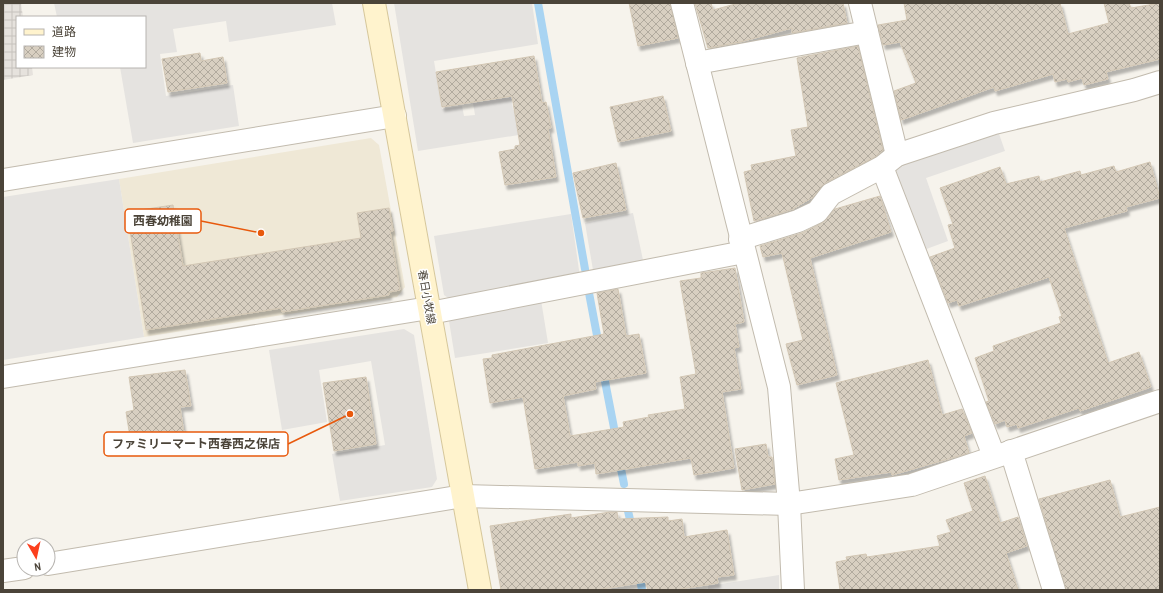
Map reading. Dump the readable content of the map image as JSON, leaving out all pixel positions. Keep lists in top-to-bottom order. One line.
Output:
{"streets":{"main road":["春日小牧線"]},"places":["西春幼稚園","ファミリーマート西春西之保店"],"legend":["道路","建物"],"north":"bottom"}
